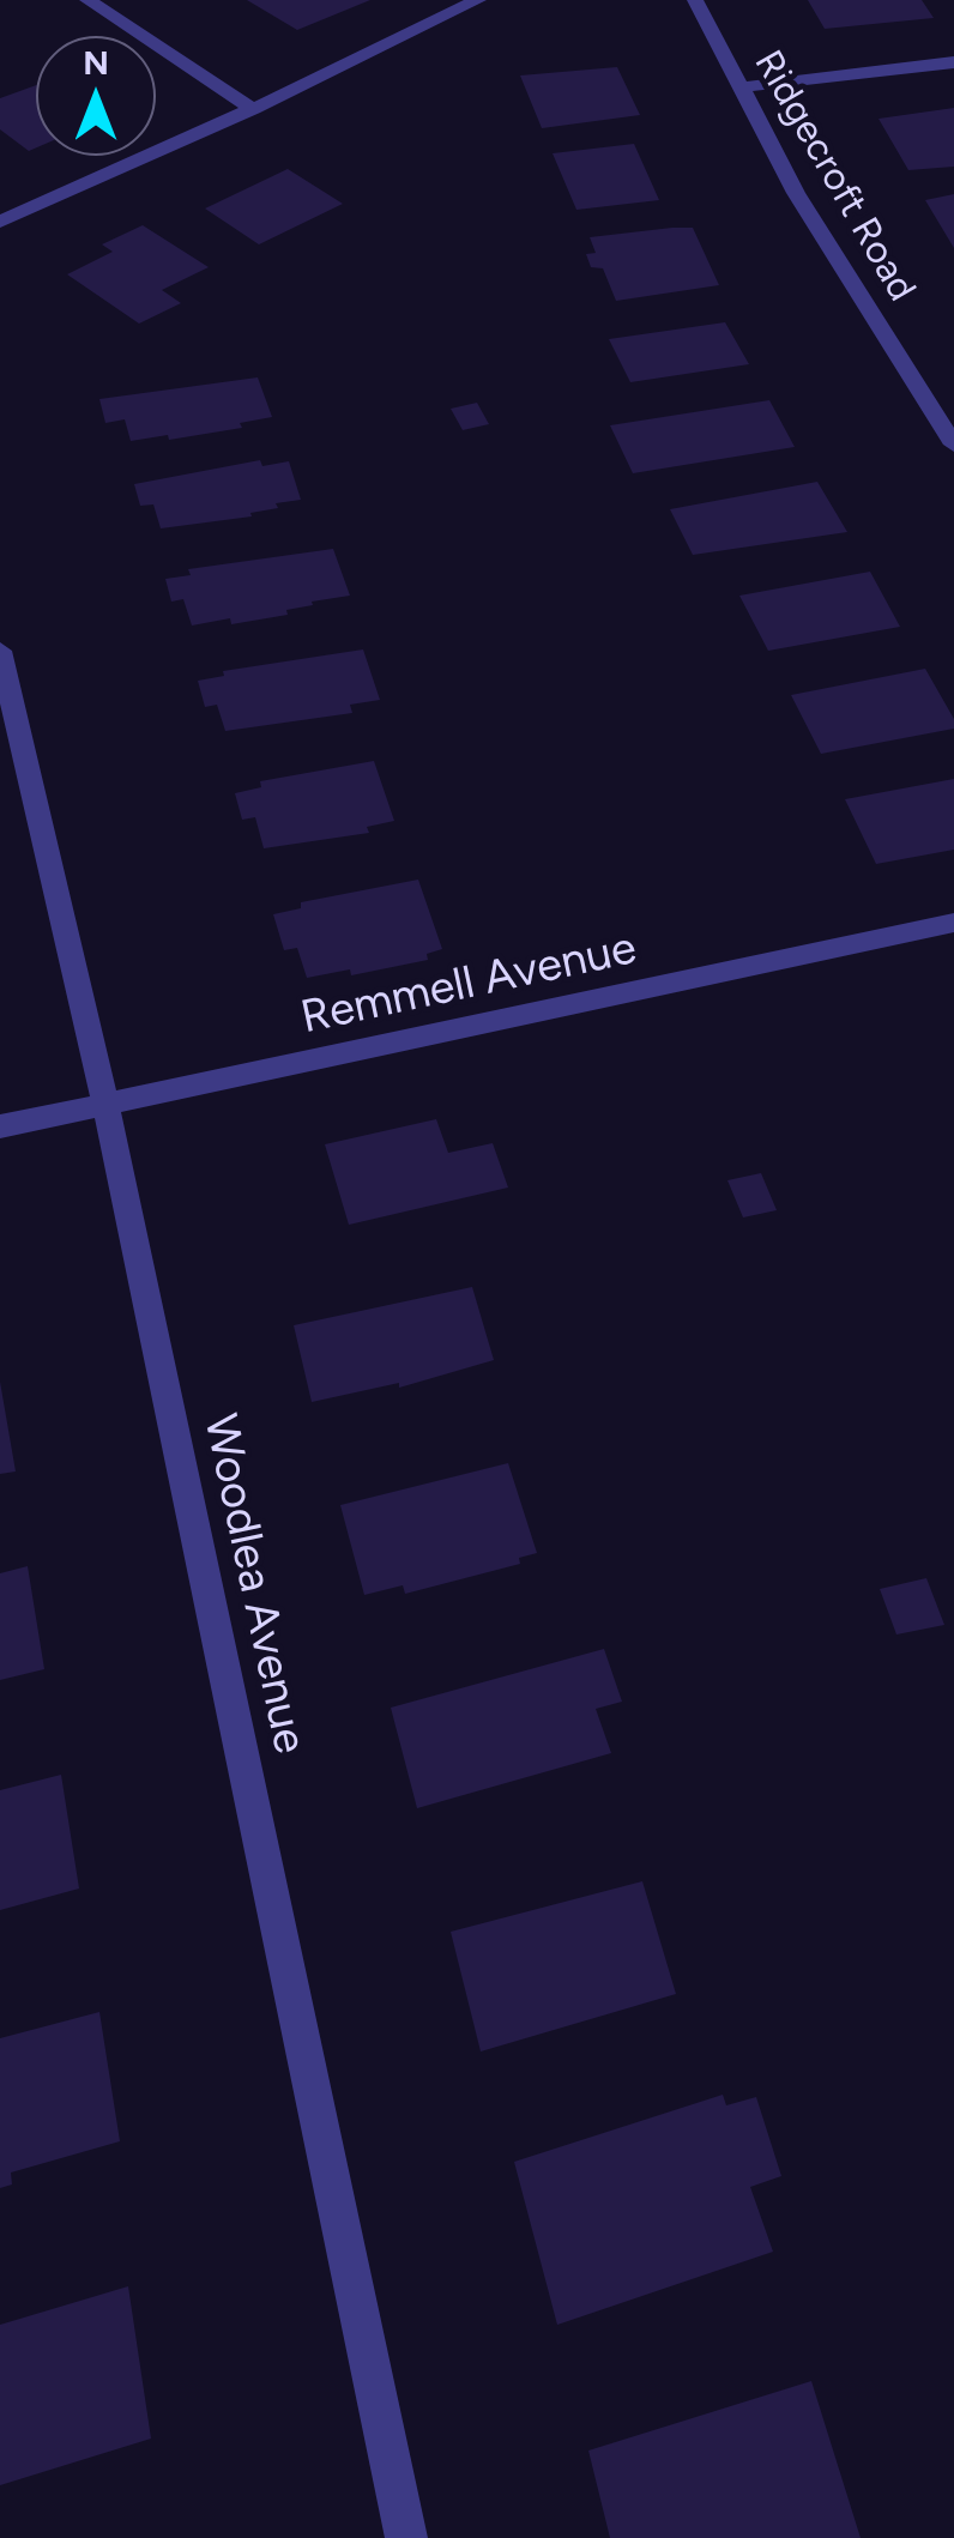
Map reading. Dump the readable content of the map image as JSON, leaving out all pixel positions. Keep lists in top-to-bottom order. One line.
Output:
{"streets":{"street":["Ridgecroft Road","Remmell Avenue","Woodlea Avenue"]},"crossings":[["Remmell Avenue","Woodlea Avenue"]],"north":"top"}
